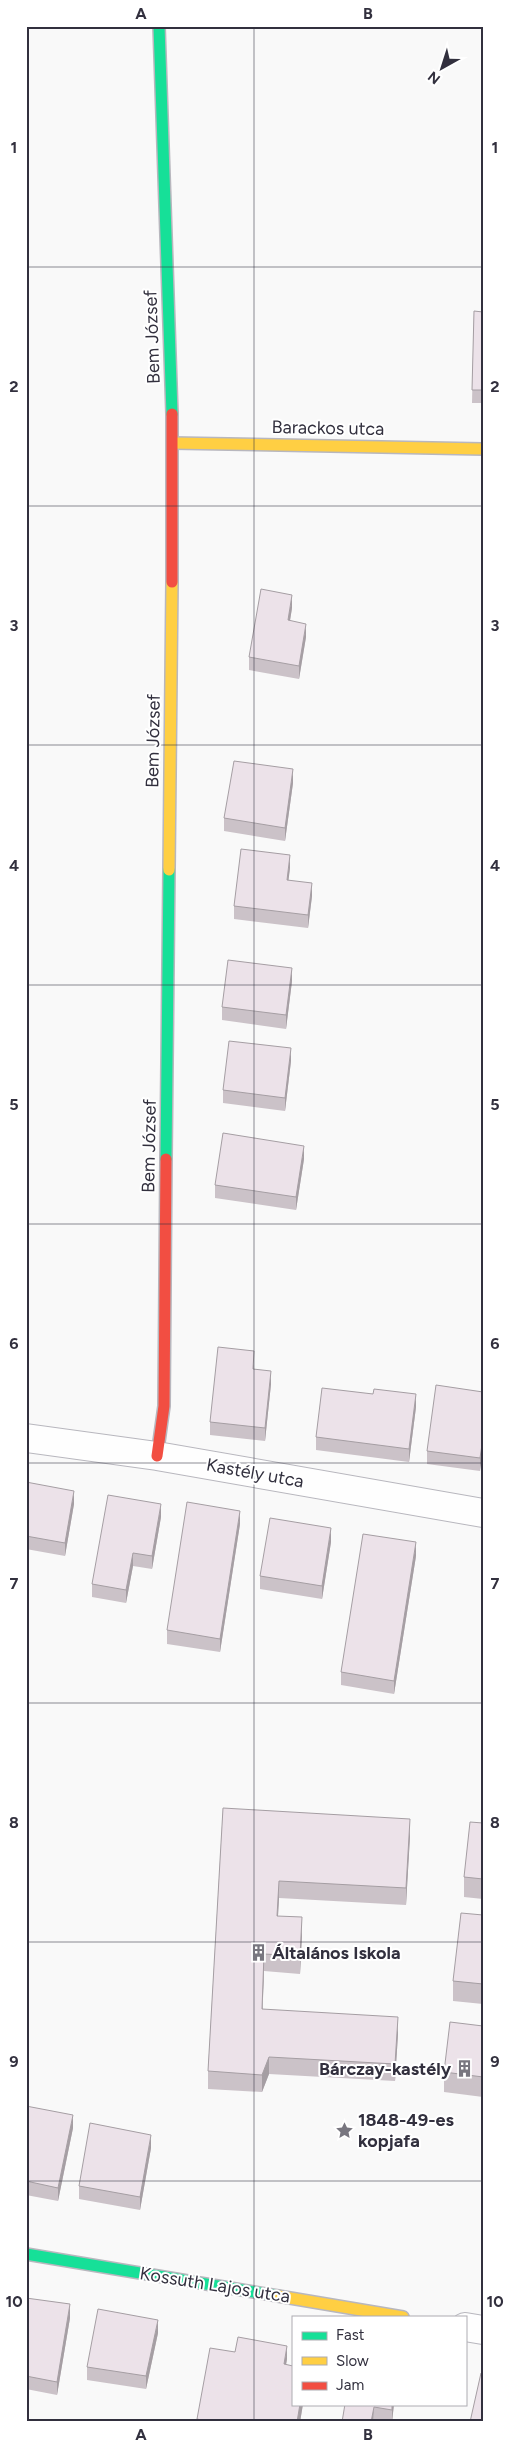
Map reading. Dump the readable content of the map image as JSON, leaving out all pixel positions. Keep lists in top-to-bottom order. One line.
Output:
{"streets":{"street":["Bem József","Barackos utca","Kastély utca","Kossuth Lajos utca"]},"crossings":[["Bem József","Barackos utca"],["Bem József","Kastély utca"]],"places":{"building":["Általános Iskola","Bárczay-kastély"],"place":["1848-49-es kopjafa"]},"legend":["Fast","Slow","Jam"],"north":"bottom left","grid":{"columns":["A","B"],"rows":["1","2","3","4","5","6","7","8","9","10"]}}
